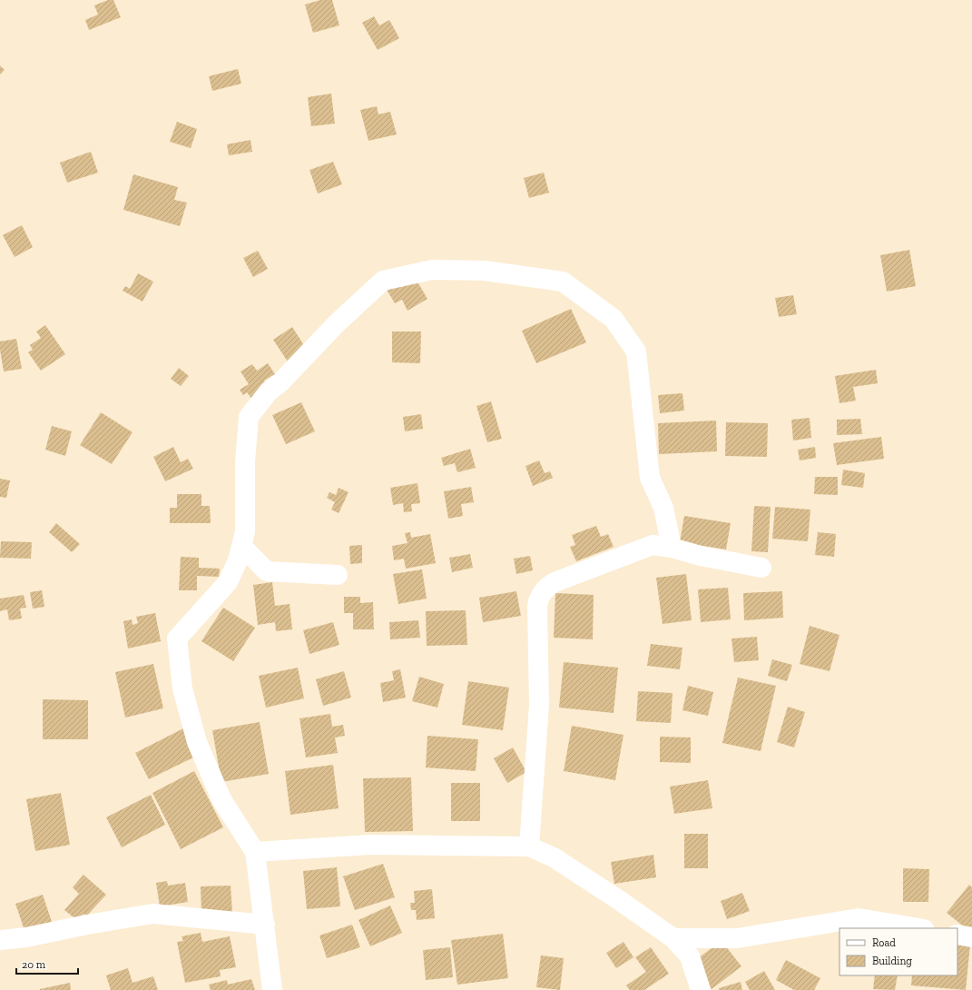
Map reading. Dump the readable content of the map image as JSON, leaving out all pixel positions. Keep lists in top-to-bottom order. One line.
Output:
{"legend":["Road","Building"],"scale_bar":"20 m"}
